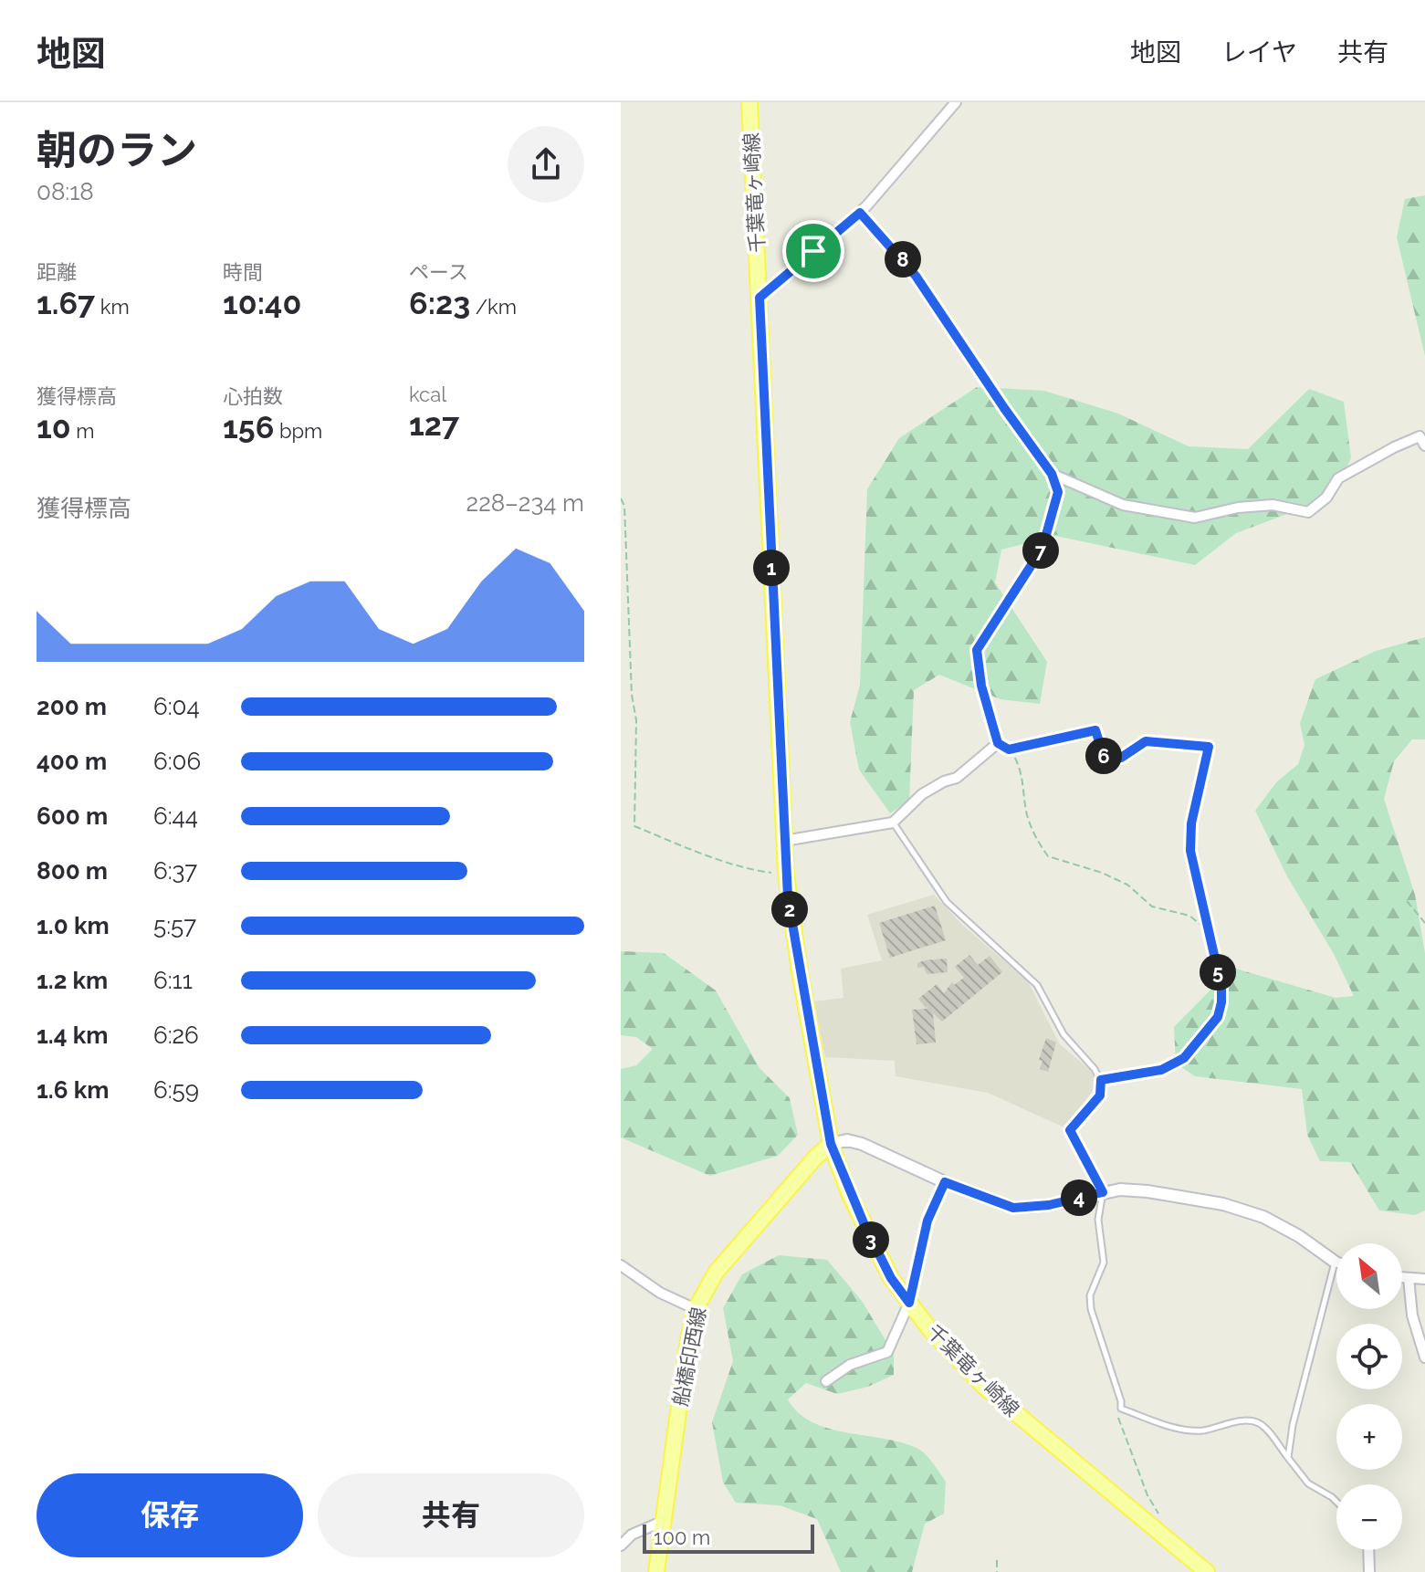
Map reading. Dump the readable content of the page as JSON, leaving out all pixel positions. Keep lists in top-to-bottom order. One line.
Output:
{"streets":{"main road":["千葉竜ヶ崎線","船橋印西線"]},"crossings":[["千葉竜ヶ崎線","船橋印西線"]],"scale_bar":"100 m","north":"top left","page":{"header":"地図","nav":["地図","レイヤ","共有"],"heading":["朝のラン","08:18"],"stats":[["距離","1.67 km"],["時間","10:40"],["ペース","6:23 /km"],["獲得標高","10 m"],["心拍数","156 bpm"],["kcal","127"]],"pins":["8","7","1","6","2","5","4","3"],"chart":["獲得標高","228–234 m"],"list":[{"name":"200 m","note":"6:04"},{"name":"400 m","note":"6:06"},{"name":"600 m","note":"6:44"},{"name":"800 m","note":"6:37"},{"name":"1.0 km","note":"5:57"},{"name":"1.2 km","note":"6:11"},{"name":"1.4 km","note":"6:26"},{"name":"1.6 km","note":"6:59"}],"map_buttons":["+","−"],"buttons":["保存","共有"],"scale":"100 m"}}
